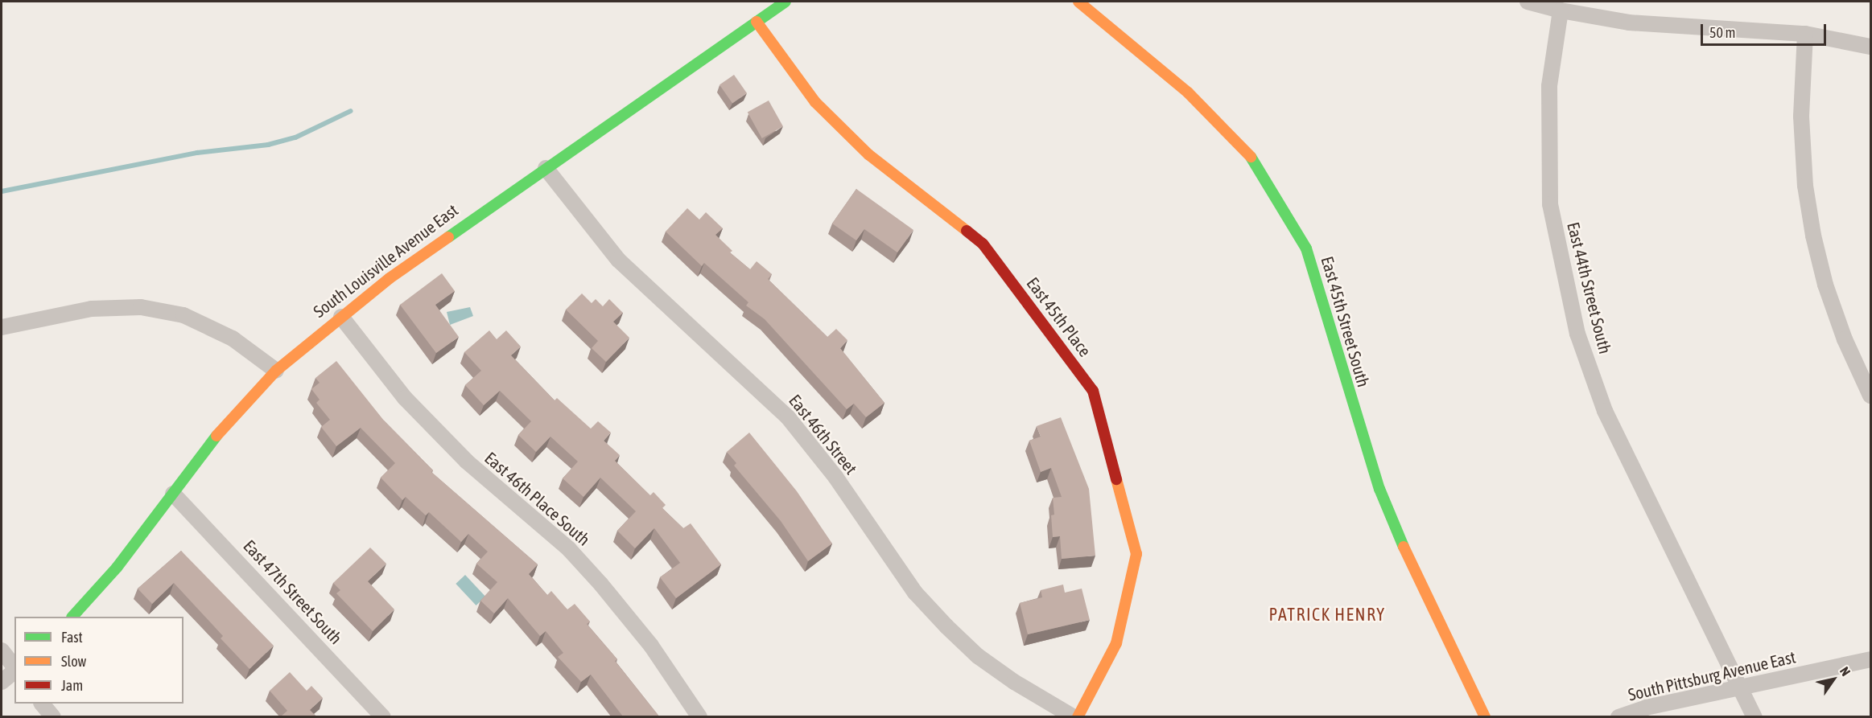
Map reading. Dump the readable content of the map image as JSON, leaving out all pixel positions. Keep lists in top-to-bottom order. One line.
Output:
{"streets":{"street":["South Louisville Avenue East","East 44th Street South","East 45th Place","East 45th Street South","East 46th Street","East 46th Place South","East 47th Street South","South Pittsburg Avenue East"]},"crossings":[["South Louisville Avenue East","East 45th Place"],["South Louisville Avenue East","East 46th Street"],["South Louisville Avenue East","East 46th Place South"],["South Louisville Avenue East","East 47th Street South"],["East 44th Street South","South Pittsburg Avenue East"]],"districts":["PATRICK HENRY"],"legend":["Fast","Slow","Jam"],"scale_bar":"50 m","north":"top right"}
